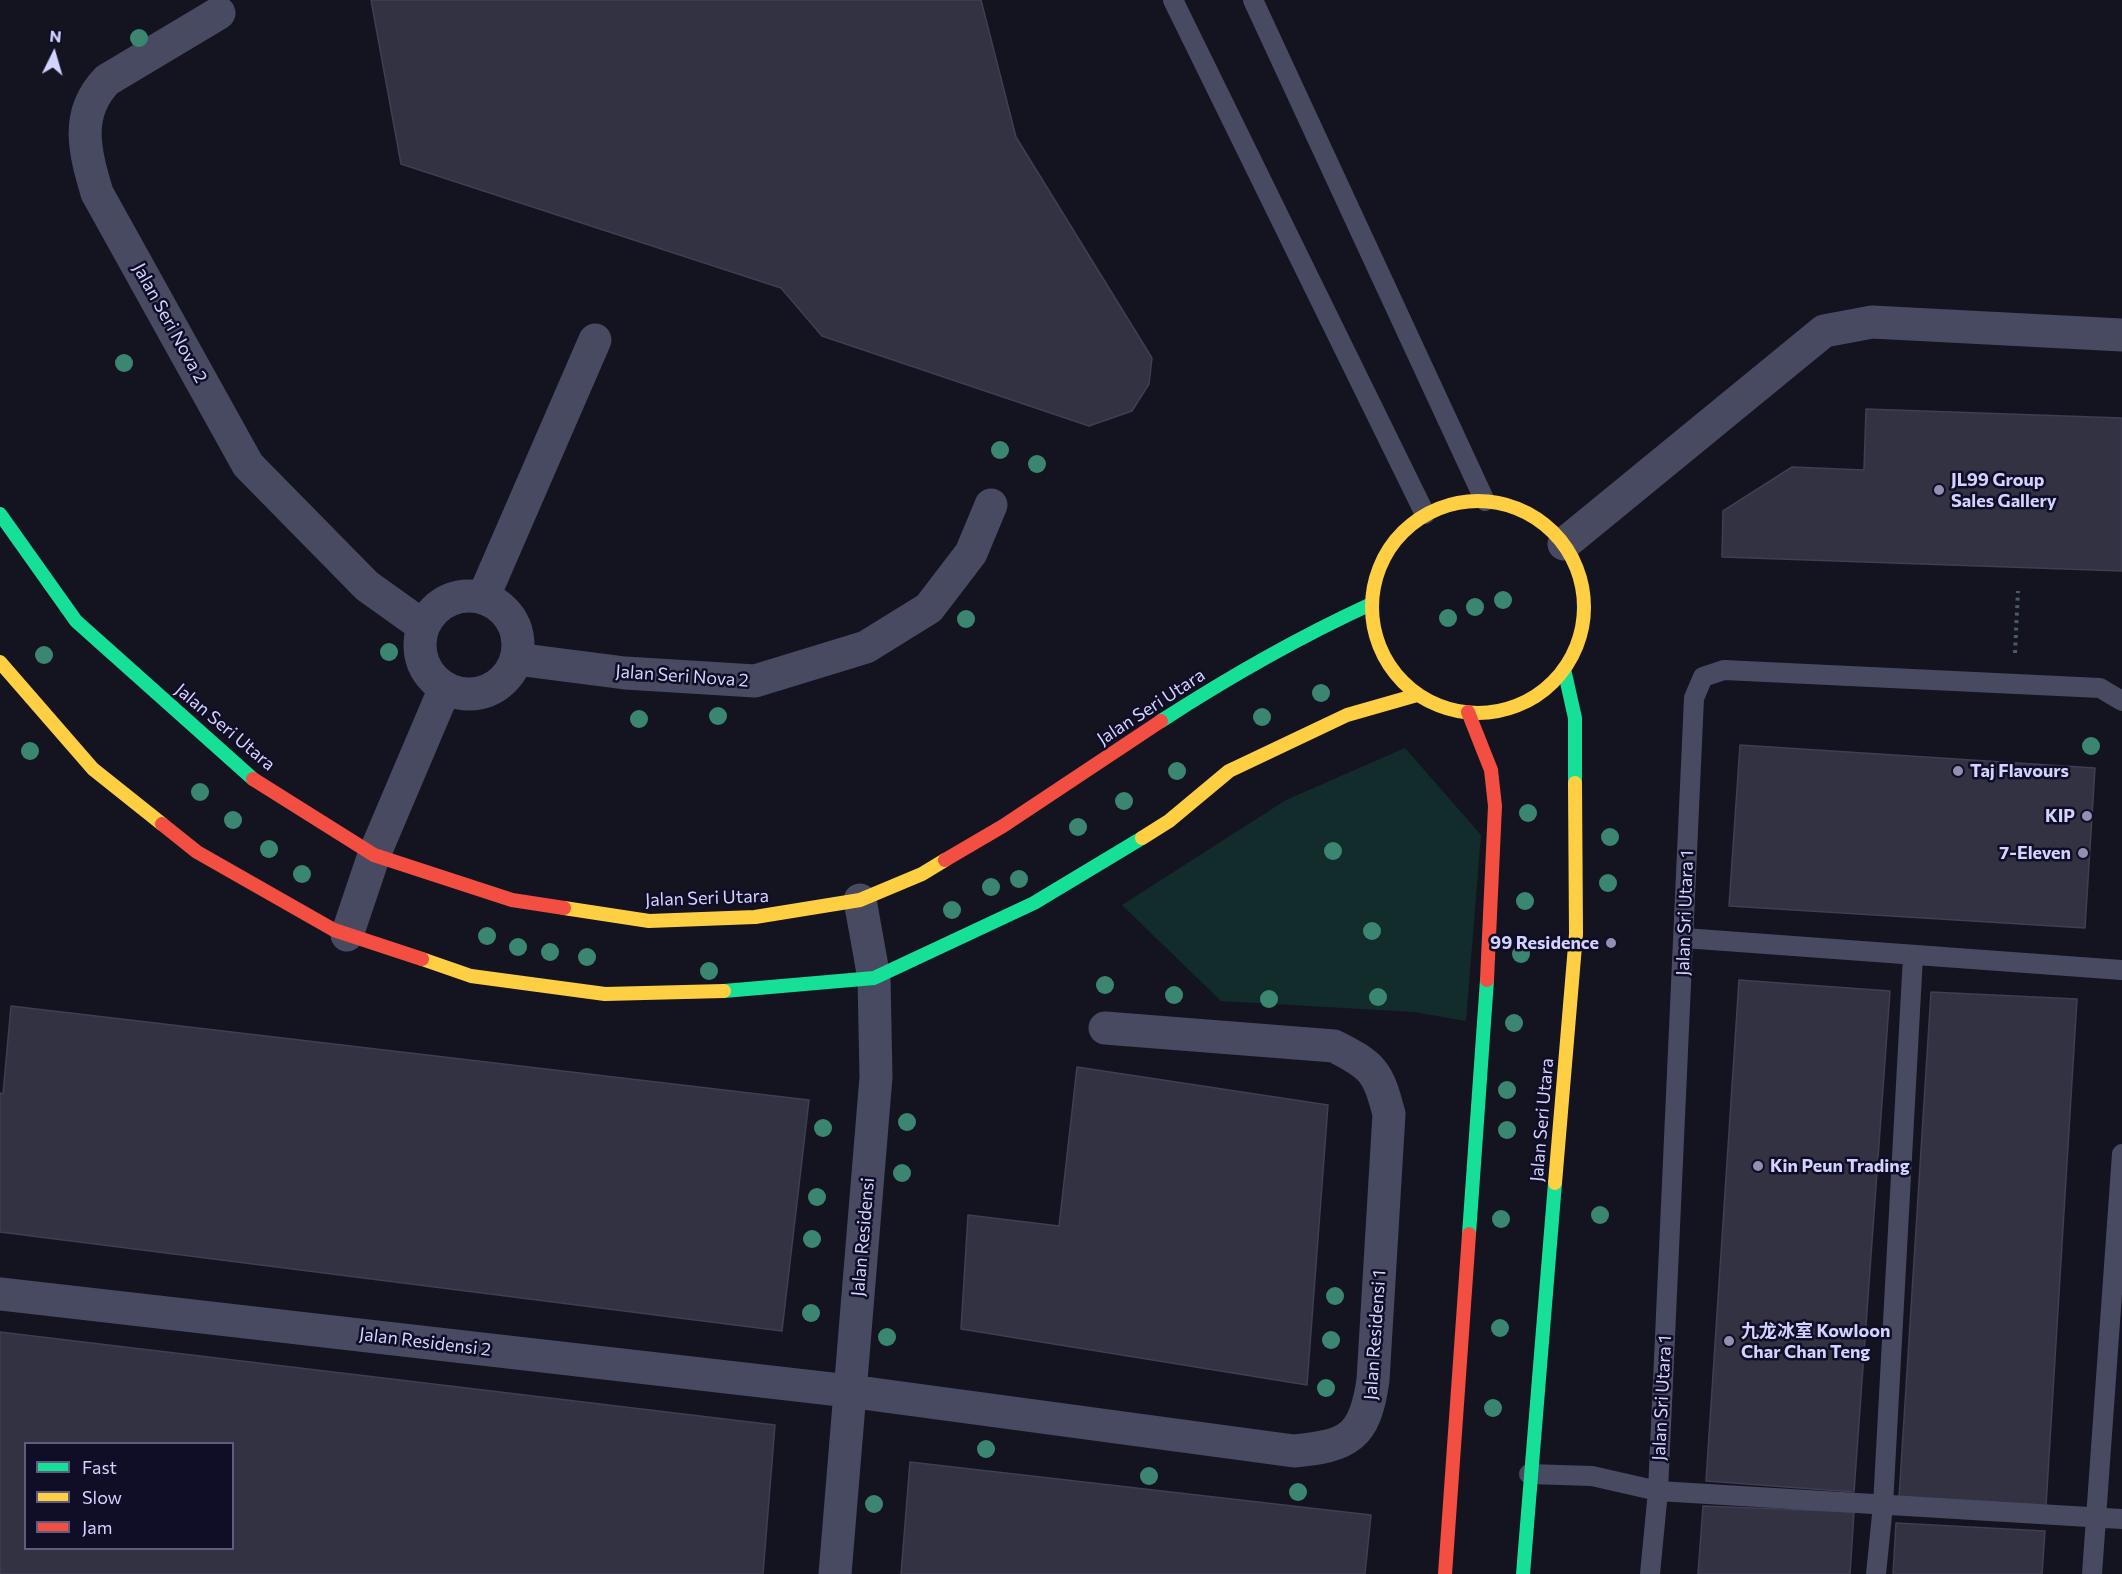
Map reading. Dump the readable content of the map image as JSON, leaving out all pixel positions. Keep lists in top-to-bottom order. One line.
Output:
{"streets":{"street":["Jalan Seri Nova 2","Jalan Seri Utara","Jalan Residensi","Jalan Residensi 1","Jalan Residensi 2"],"lane":["Jalan Sri Utara 1"]},"crossings":[["Jalan Seri Utara","Jalan Residensi"],["Jalan Residensi","Jalan Residensi 1"],["Jalan Residensi","Jalan Residensi 2"],["Jalan Residensi 1","Jalan Residensi 2"]],"places":["JL99 Group Sales Gallery","Taj Flavours","KIP","7-Eleven","99 Residence","Kin Peun Trading","九龙冰室 Kowloon Char Chan Teng"],"legend":["Fast","Slow","Jam"],"north":"top"}
